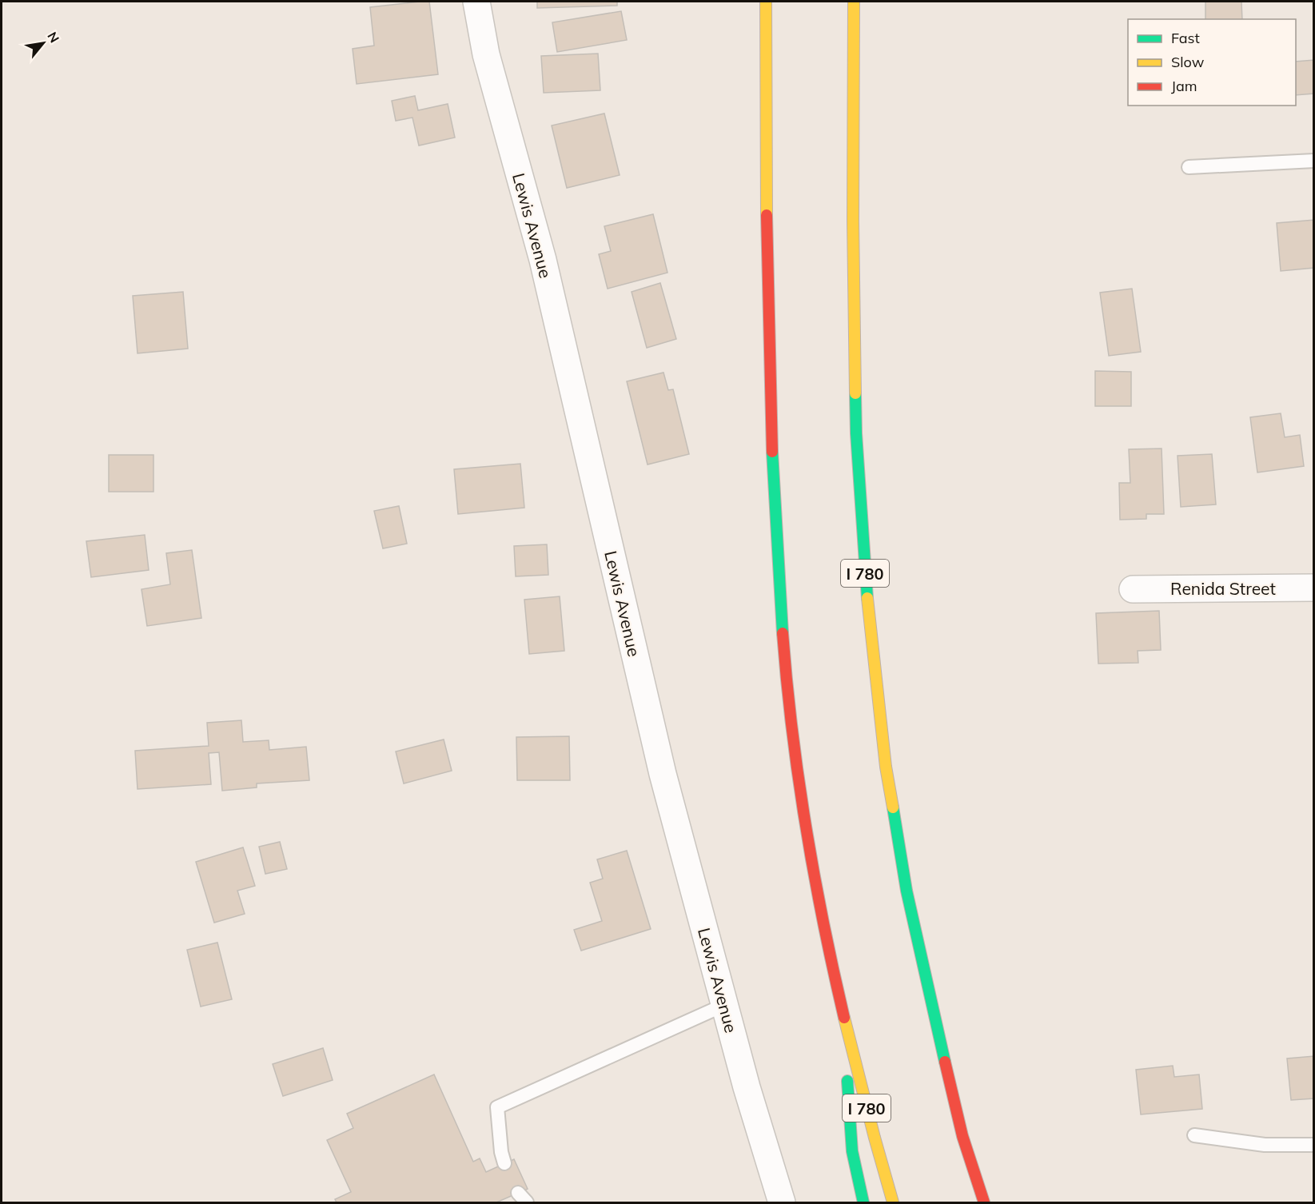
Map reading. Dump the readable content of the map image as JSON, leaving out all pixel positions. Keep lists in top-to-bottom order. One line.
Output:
{"streets":{"highway":["I 780"],"street":["Lewis Avenue","Renida Street"]},"legend":["Fast","Slow","Jam"],"north":"top right"}
